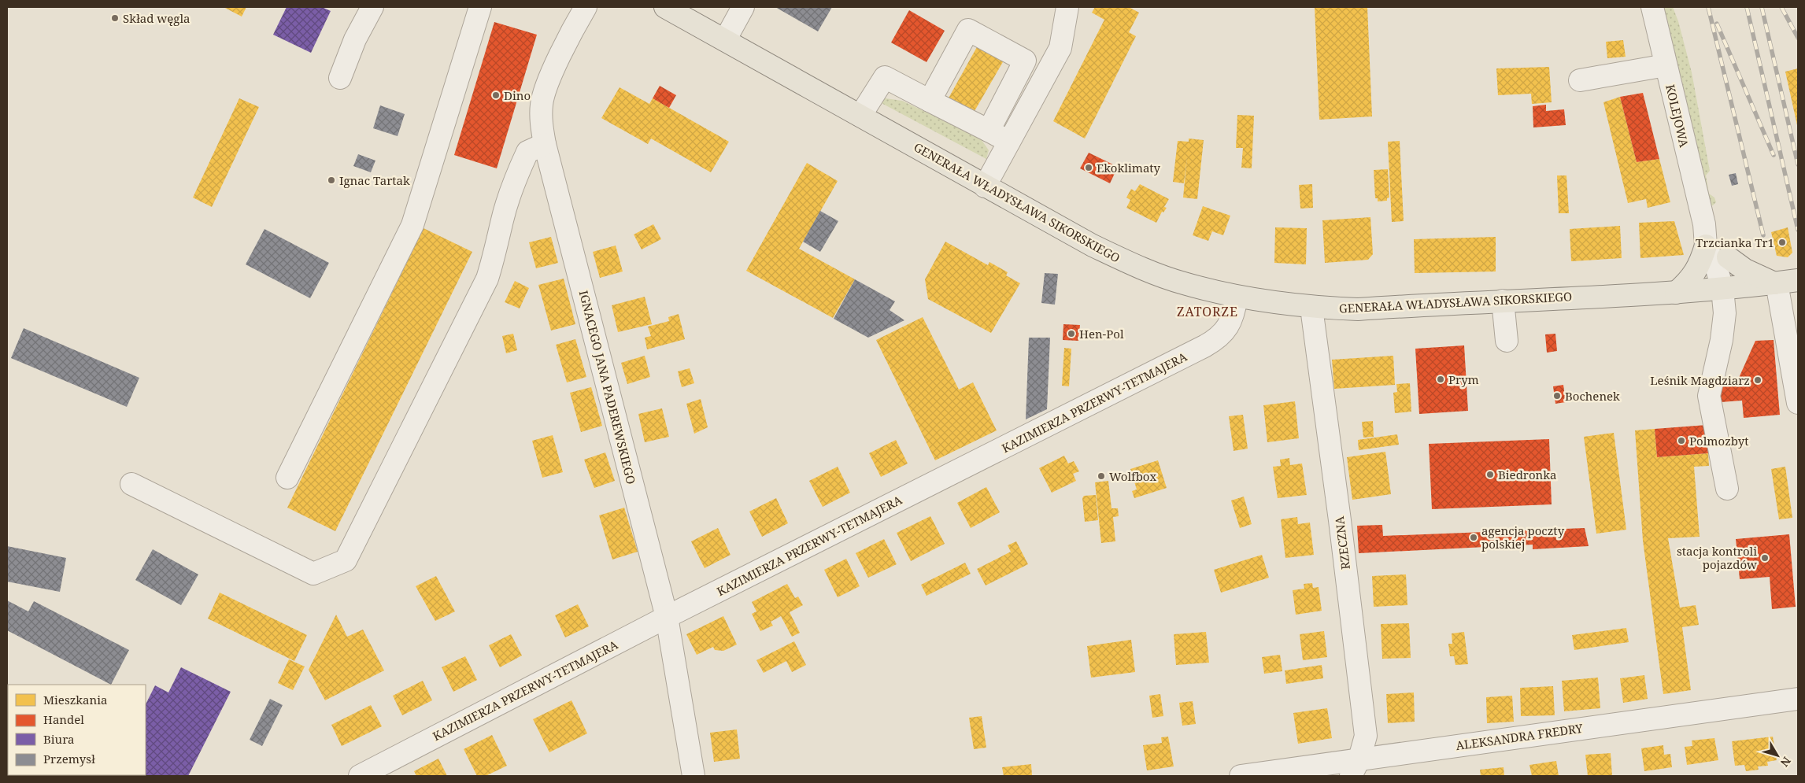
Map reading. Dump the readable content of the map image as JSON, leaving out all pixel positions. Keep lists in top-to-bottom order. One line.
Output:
{"streets":{"main road":["GENERAŁA WŁADYSŁAWA SIKORSKIEGO"],"street":["KOLEJOWA","IGNACEGO JANA PADEREWSKIEGO","KAZIMIERZA PRZERWY-TETMAJERA","RZECZNA","ALEKSANDRA FREDRY"]},"crossings":[["KOLEJOWA","GENERAŁA WŁADYSŁAWA SIKORSKIEGO"],["GENERAŁA WŁADYSŁAWA SIKORSKIEGO","KAZIMIERZA PRZERWY-TETMAJERA"],["GENERAŁA WŁADYSŁAWA SIKORSKIEGO","RZECZNA"],["IGNACEGO JANA PADEREWSKIEGO","KAZIMIERZA PRZERWY-TETMAJERA"],["RZECZNA","ALEKSANDRA FREDRY"]],"districts":["ZATORZE"],"places":["Skład węgla","Dino","Ekoklimaty","Ignac Tartak","Trzcianka Tr1","Hen-Pol","Prym","Leśnik Magdziarz","Bochenek","Polmozbyt","Biedronka","Wolfbox","agencja poczty polskiej","stacja kontroli pojazdów"],"legend":["Mieszkania","Handel","Biura","Przemysł"],"north":"bottom right"}
